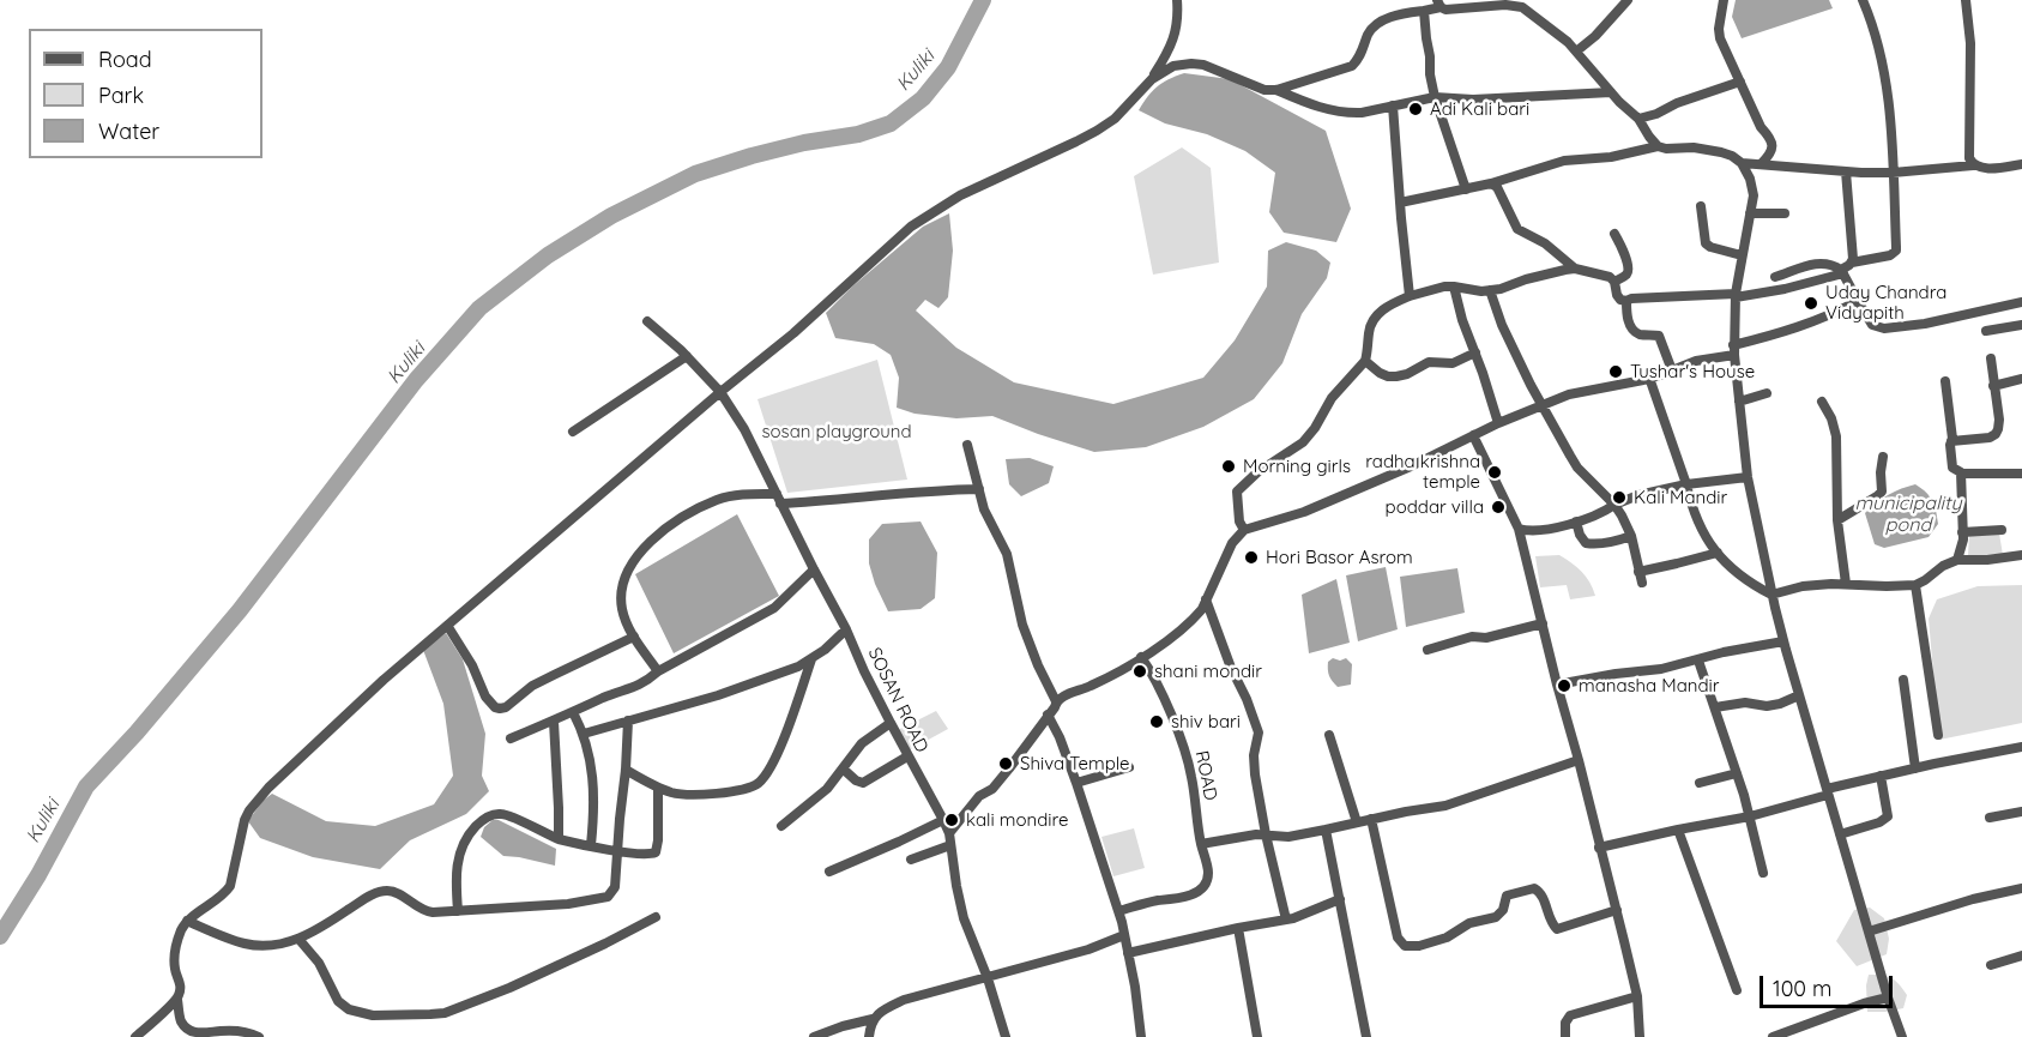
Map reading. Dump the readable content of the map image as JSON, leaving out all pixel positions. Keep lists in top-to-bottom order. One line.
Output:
{"streets":{"street":["SOSAN ROAD","ROAD"]},"water":["Kuliki","municipality pond"],"parks":["sosan playground"],"places":["Adi Kali bari","Uday Chandra Vidyapith","Tushar's House","Morning girls","radha krishna temple","Kali Mandir","poddar villa","Hori Basor Asrom","shani mondir","manasha Mandir","shiv bari","Shiva Temple","kali mondire"],"legend":["Road","Park","Water"],"scale_bar":"100 m"}
